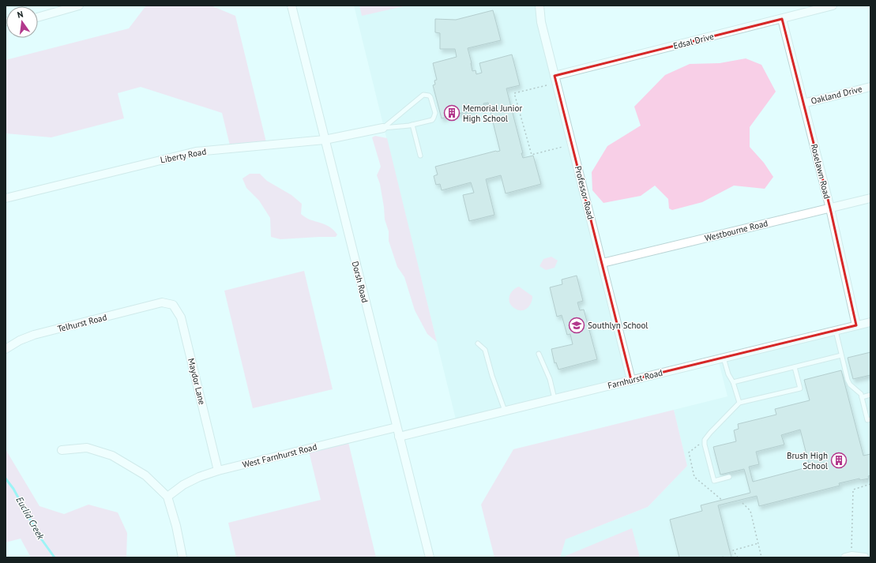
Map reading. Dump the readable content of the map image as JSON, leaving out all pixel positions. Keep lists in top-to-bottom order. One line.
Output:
{"streets":{"street":["Edsal Drive","Oakland Drive","Liberty Road","Roselawn Road","Professor Road","Westbourne Road","Dorsh Road","Telhurst Road","Farnhurst Road","Maydor Lane","West Farnhurst Road"]},"crossings":[["Edsal Drive","Roselawn Road"],["Edsal Drive","Professor Road"],["Oakland Drive","Roselawn Road"],["Liberty Road","Dorsh Road"],["Roselawn Road","Westbourne Road"],["Roselawn Road","Farnhurst Road"],["Professor Road","Westbourne Road"],["Professor Road","Farnhurst Road"],["Dorsh Road","Farnhurst Road"],["Dorsh Road","West Farnhurst Road"],["Telhurst Road","Maydor Lane"],["Maydor Lane","West Farnhurst Road"]],"water":["Euclid Creek"],"places":{"building":["Memorial Junior High School","Brush High School"],"school or university":["Southlyn School"]},"north":"top"}
